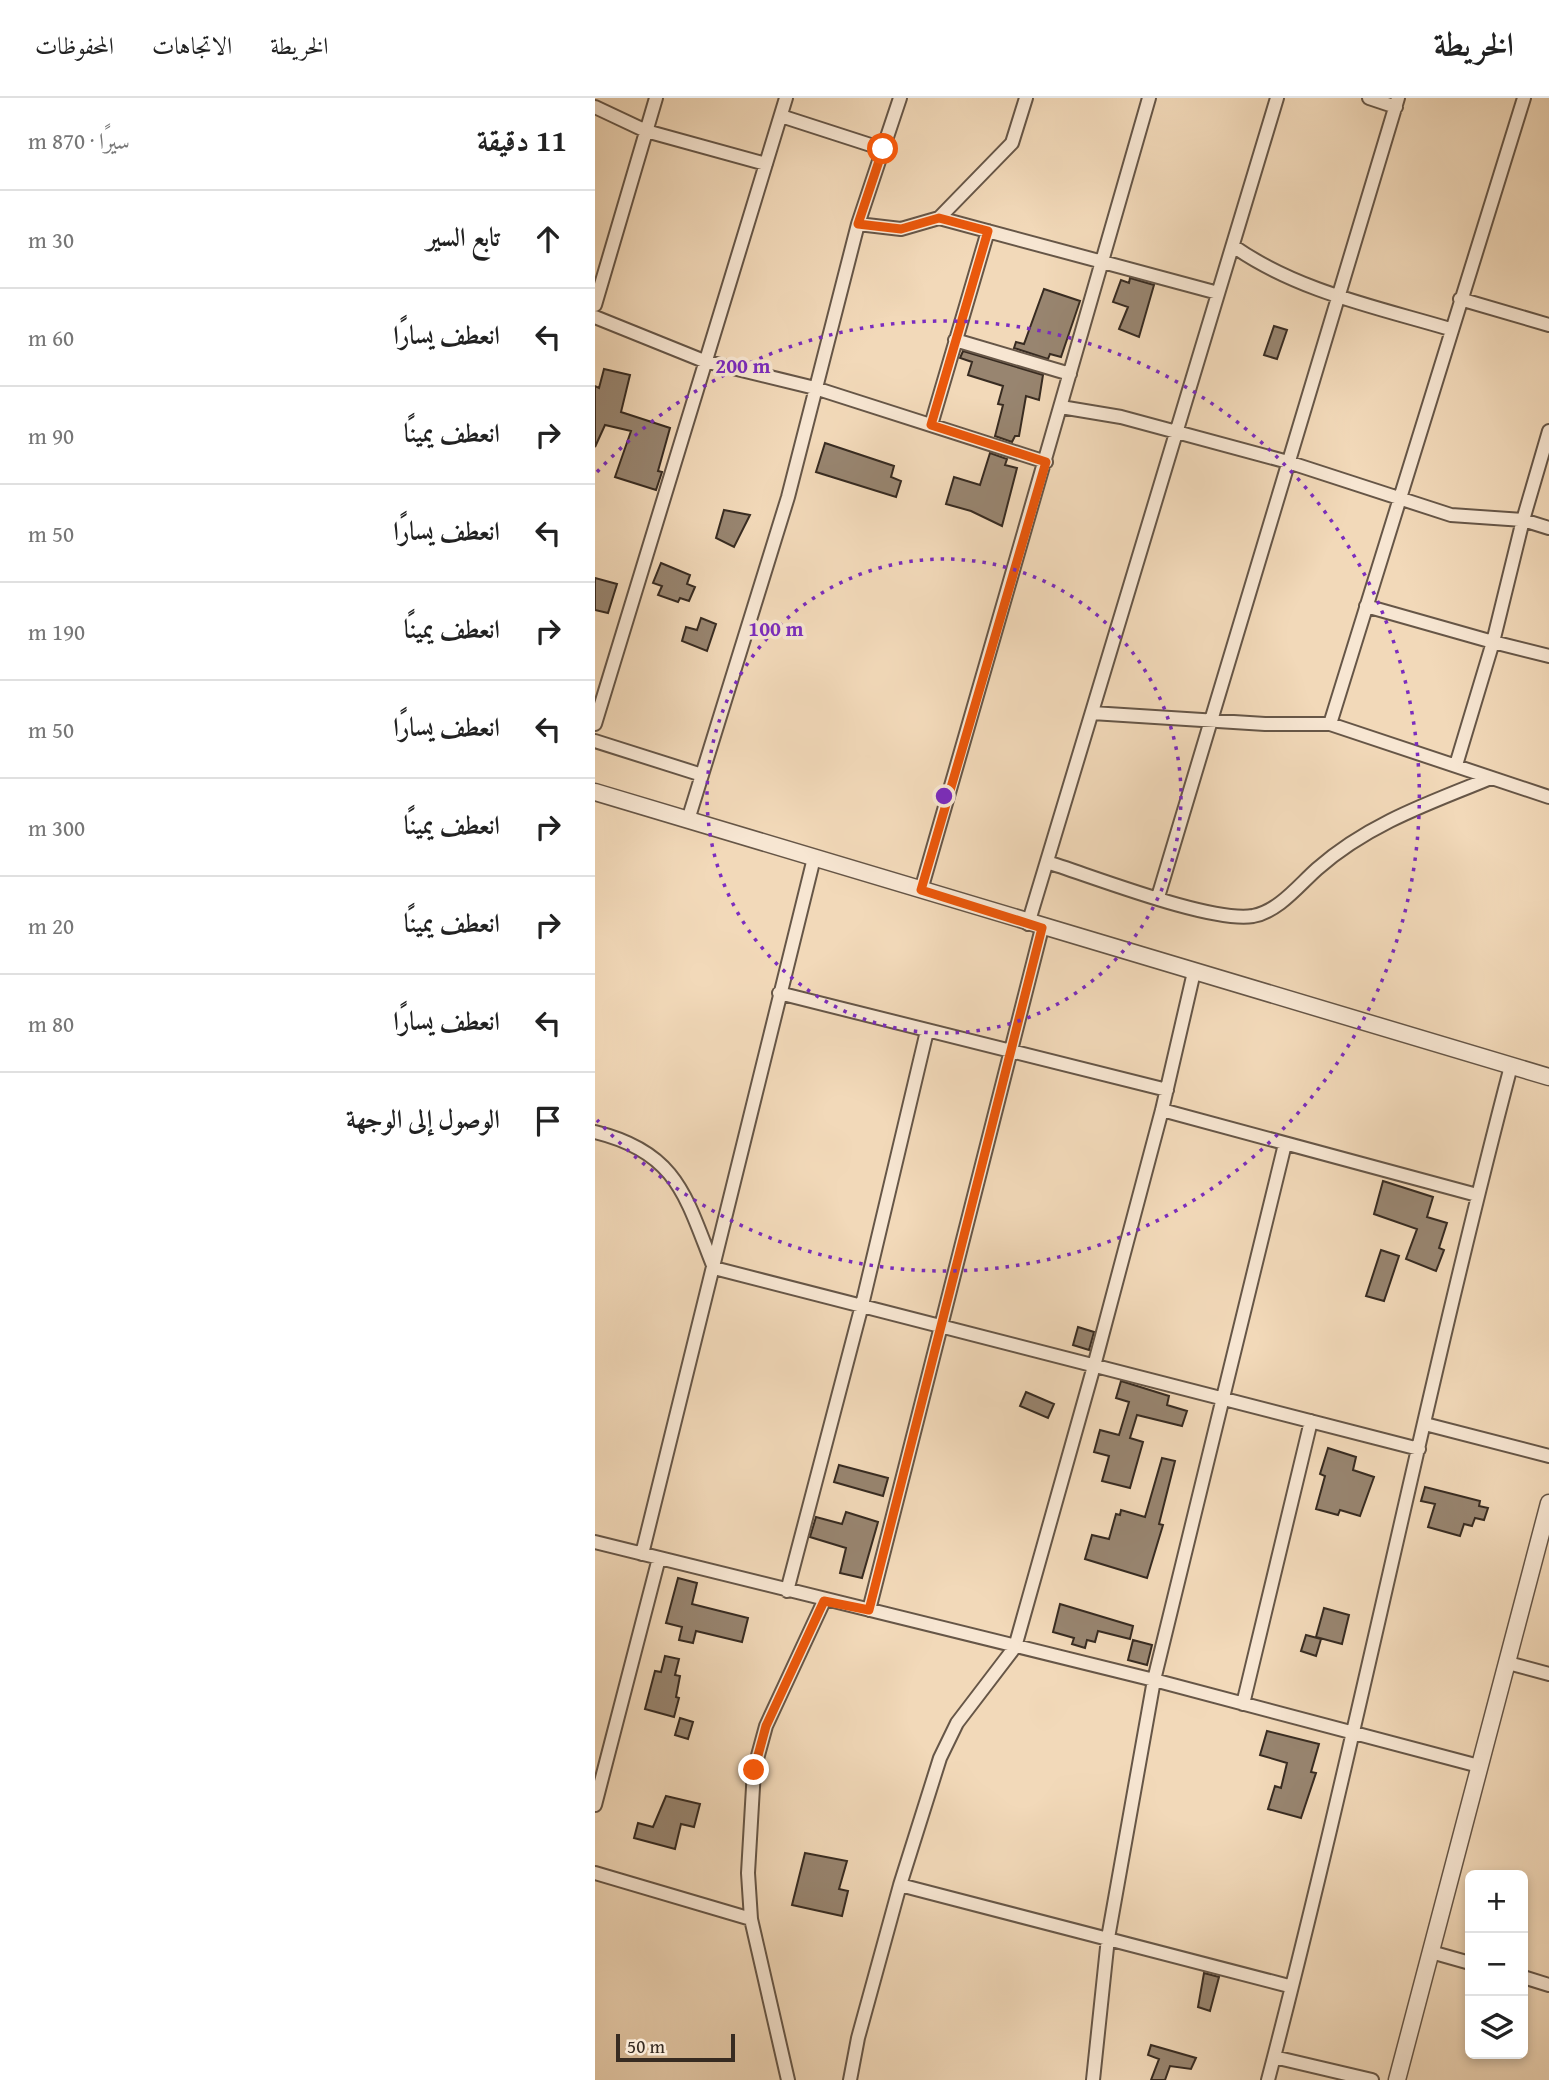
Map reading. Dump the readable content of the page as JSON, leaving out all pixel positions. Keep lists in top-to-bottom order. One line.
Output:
{"scale_bar":"50 m","page":{"header":"الخريطة","nav":["الخريطة","الاتجاهات","المحفوظات"],"heading":["11 دقيقة","سيرًا · 870 m"],"list":[["تابع السير","30 m"],["انعطف يسارًا","60 m"],["انعطف يمينًا","90 m"],["انعطف يسارًا","50 m"],["انعطف يمينًا","190 m"],["انعطف يسارًا","50 m"],["انعطف يمينًا","300 m"],["انعطف يمينًا","20 m"],["انعطف يسارًا","80 m"],"الوصول إلى الوجهة"],"map_buttons":["+","−"],"scale":"50 m"},"rings":["200 m","100 m"]}
